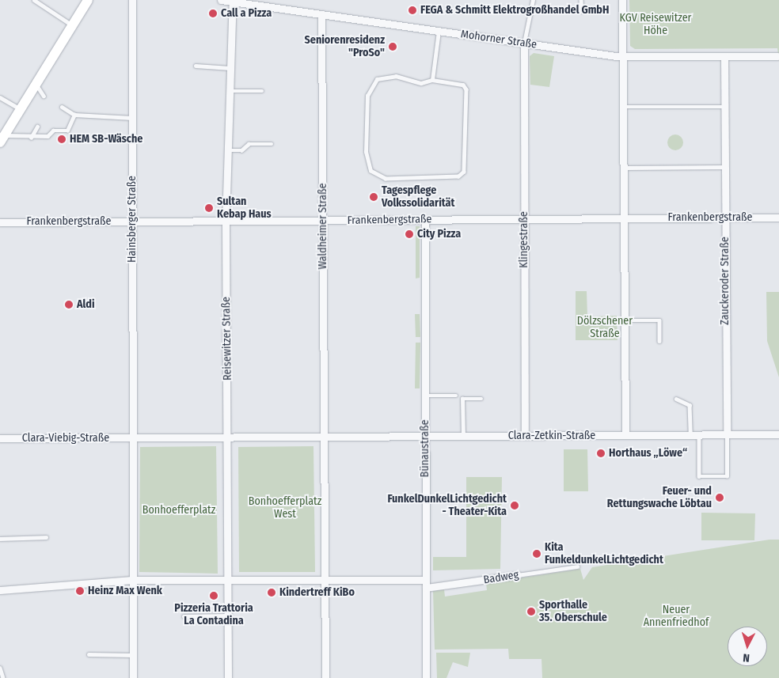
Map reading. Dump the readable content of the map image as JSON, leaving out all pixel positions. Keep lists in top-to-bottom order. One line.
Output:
{"streets":{"street":["Mohorner Straße","Frankenbergstraße","Hainsberger Straße","Waldheimer Straße","Klingestraße","Zauckeroder Straße","Reisewitzer Straße","Clara-Zetkin-Straße","Clara-Viebig-Straße","Bünaustraße","Badweg"]},"crossings":[["Mohorner Straße","Waldheimer Straße"],["Mohorner Straße","Klingestraße"],["Mohorner Straße","Zauckeroder Straße"],["Mohorner Straße","Reisewitzer Straße"],["Frankenbergstraße","Hainsberger Straße"],["Frankenbergstraße","Waldheimer Straße"],["Frankenbergstraße","Klingestraße"],["Frankenbergstraße","Zauckeroder Straße"],["Frankenbergstraße","Reisewitzer Straße"],["Frankenbergstraße","Bünaustraße"],["Hainsberger Straße","Clara-Viebig-Straße"],["Waldheimer Straße","Clara-Zetkin-Straße"],["Klingestraße","Clara-Zetkin-Straße"],["Zauckeroder Straße","Clara-Zetkin-Straße"],["Clara-Zetkin-Straße","Bünaustraße"],["Bünaustraße","Badweg"]],"parks":["KGV Reisewitzer Höhe","Dölzschener Straße","Bonhoefferplatz West","Bonhoefferplatz","Neuer Annenfriedhof"],"places":["FEGA & Schmitt Elektrogroßhandel GmbH","Call a Pizza","Seniorenresidenz \"ProSo\"","HEM SB-Wäsche","Tagespflege Volkssolidarität","Sultan Kebap Haus","City Pizza","Aldi","Horthaus „Löwe“","Feuer- und Rettungswache Löbtau","FunkelDunkelLichtgedicht - Theater-Kita","Kita FunkeldunkelLichtgedicht","Heinz Max Wenk","Kindertreff KiBo","Pizzeria Trattoria La Contadina","Sporthalle 35. Oberschule"],"north":"bottom"}
